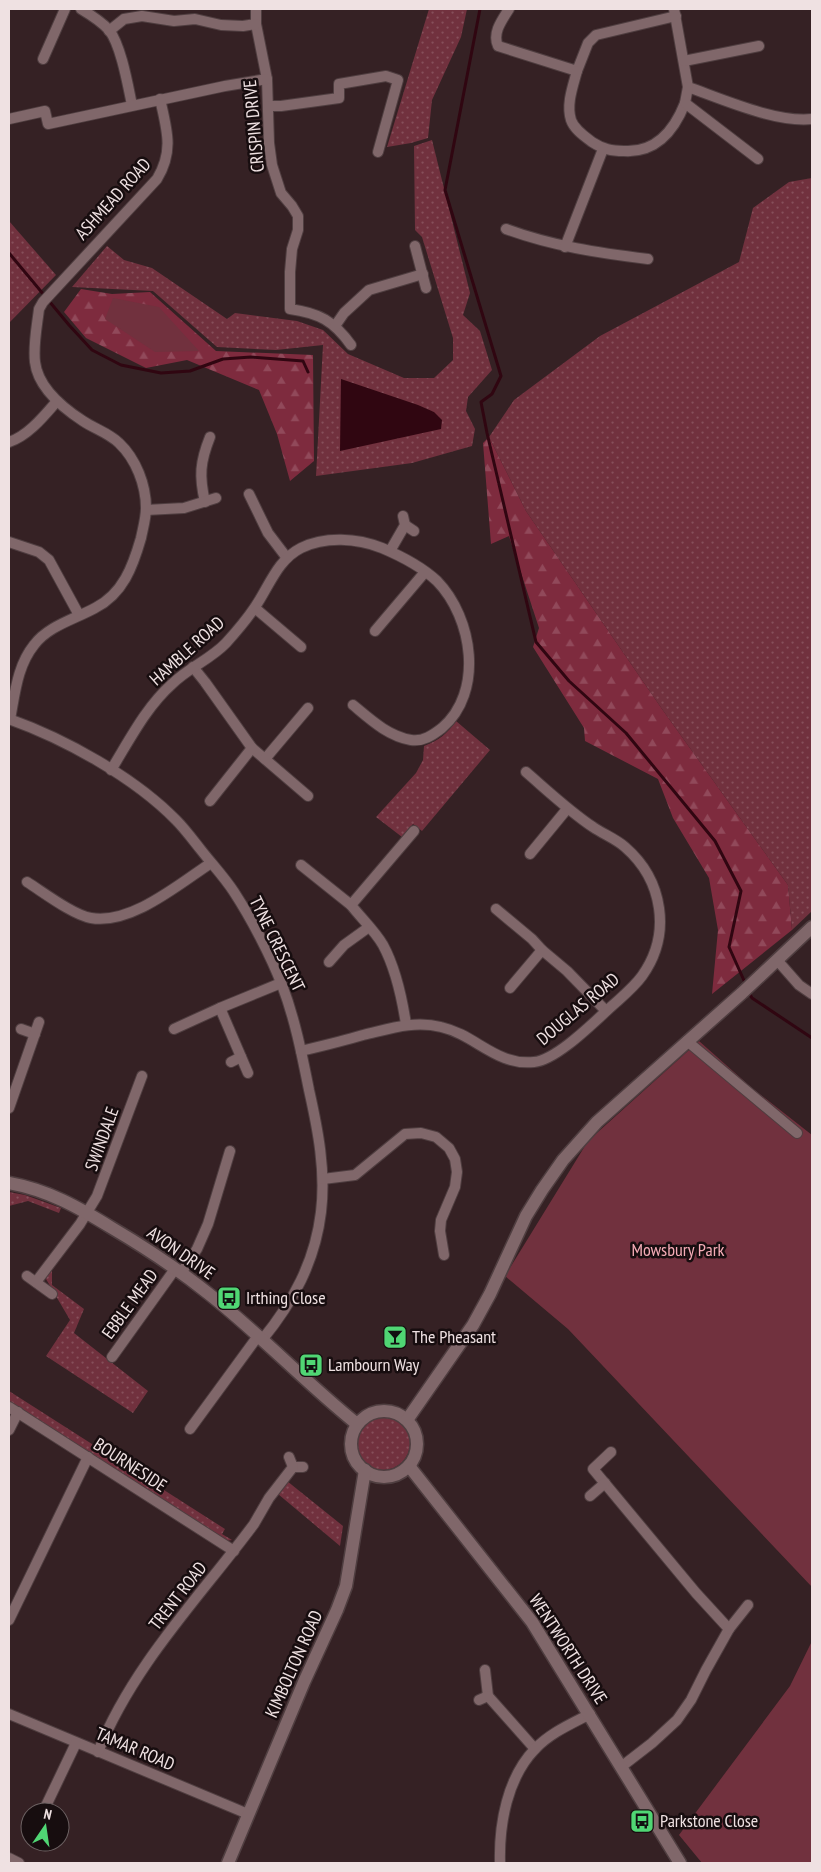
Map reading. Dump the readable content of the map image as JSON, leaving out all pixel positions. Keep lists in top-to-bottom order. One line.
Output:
{"streets":{"main road":["AVON DRIVE","WENTWORTH DRIVE","KIMBOLTON ROAD"],"street":["CRISPIN DRIVE","ASHMEAD ROAD","HAMBLE ROAD","TYNE CRESCENT","DOUGLAS ROAD","SWINDALE","EBBLE MEAD","BOURNESIDE","TRENT ROAD","TAMAR ROAD"]},"crossings":[["ASHMEAD ROAD","TYNE CRESCENT"],["HAMBLE ROAD","TYNE CRESCENT"],["TYNE CRESCENT","DOUGLAS ROAD"],["TYNE CRESCENT","AVON DRIVE"],["SWINDALE","AVON DRIVE"],["AVON DRIVE","EBBLE MEAD"],["AVON DRIVE","WENTWORTH DRIVE"],["AVON DRIVE","KIMBOLTON ROAD"],["BOURNESIDE","TRENT ROAD"],["TRENT ROAD","TAMAR ROAD"],["WENTWORTH DRIVE","KIMBOLTON ROAD"],["KIMBOLTON ROAD","TAMAR ROAD"]],"parks":["Mowsbury Park"],"places":{"bus stop":["Irthing Close","Lambourn Way","Parkstone Close"],"bar":["The Pheasant"]},"north":"top"}
